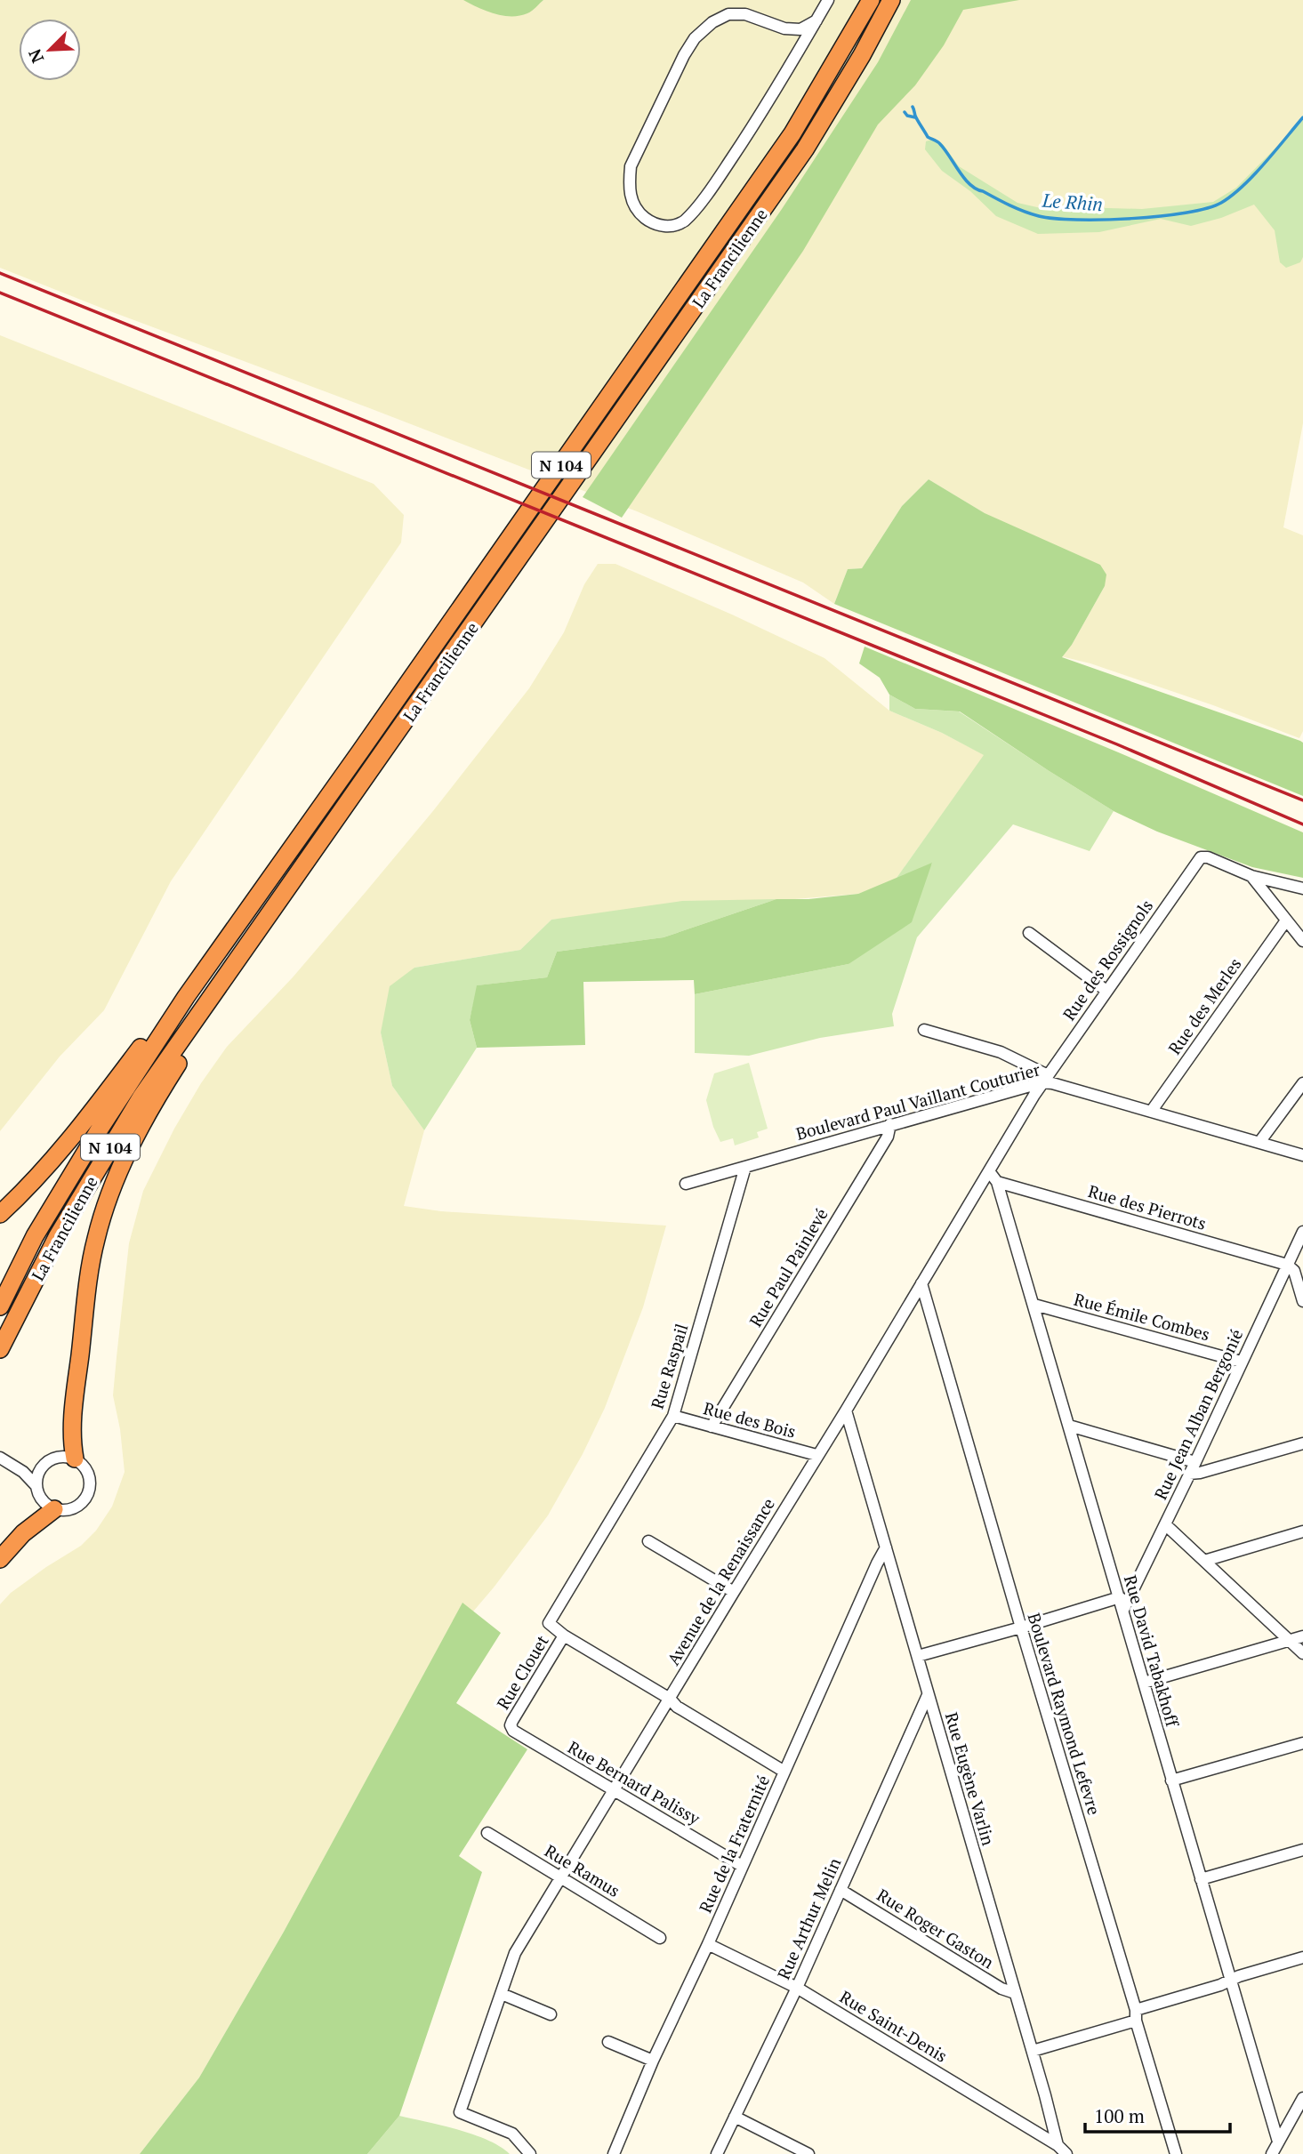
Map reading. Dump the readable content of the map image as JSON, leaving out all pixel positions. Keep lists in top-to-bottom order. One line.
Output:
{"streets":{"highway":["La Francilienne","N 104"],"street":["Rue des Rossignols","Rue des Merles","Boulevard Paul Vaillant Couturier","Rue des Pierrots","Rue Paul Painlevé","Rue Émile Combes","Rue Raspail","Rue Jean Alban Bergonié","Rue des Bois","Avenue de la Renaissance","Rue David Tabakhoff","Rue Clouet","Boulevard Raymond Lefevre","Rue Eugène Varlin","Rue Bernard Palissy","Rue de la Fraternité","Rue Ramus","Rue Arthur Melin","Rue Roger Gaston","Rue Saint-Denis"]},"crossings":[["Rue des Rossignols","Boulevard Paul Vaillant Couturier"],["Rue des Rossignols","Avenue de la Renaissance"],["Rue des Merles","Boulevard Paul Vaillant Couturier"],["Boulevard Paul Vaillant Couturier","Rue Paul Painlevé"],["Boulevard Paul Vaillant Couturier","Rue Raspail"],["Boulevard Paul Vaillant Couturier","Avenue de la Renaissance"],["Rue des Pierrots","Rue Jean Alban Bergonié"],["Rue des Pierrots","Rue David Tabakhoff"],["Rue Paul Painlevé","Rue des Bois"],["Rue Émile Combes","Rue Jean Alban Bergonié"],["Rue Émile Combes","Rue David Tabakhoff"],["Rue Raspail","Rue des Bois"],["Rue Raspail","Rue Clouet"],["Rue Jean Alban Bergonié","Rue David Tabakhoff"],["Rue des Bois","Avenue de la Renaissance"],["Avenue de la Renaissance","Rue David Tabakhoff"],["Avenue de la Renaissance","Boulevard Raymond Lefevre"],["Avenue de la Renaissance","Rue Eugène Varlin"],["Avenue de la Renaissance","Rue Bernard Palissy"],["Avenue de la Renaissance","Rue Ramus"],["Rue Clouet","Rue Bernard Palissy"],["Rue Eugène Varlin","Rue de la Fraternité"],["Rue Eugène Varlin","Rue Arthur Melin"],["Rue Eugène Varlin","Rue Roger Gaston"],["Rue Eugène Varlin","Rue Saint-Denis"],["Rue Bernard Palissy","Rue de la Fraternité"],["Rue de la Fraternité","Rue Saint-Denis"],["Rue Arthur Melin","Rue Roger Gaston"],["Rue Arthur Melin","Rue Saint-Denis"]],"water":["Le Rhin"],"scale_bar":"100 m","north":"bottom left"}
